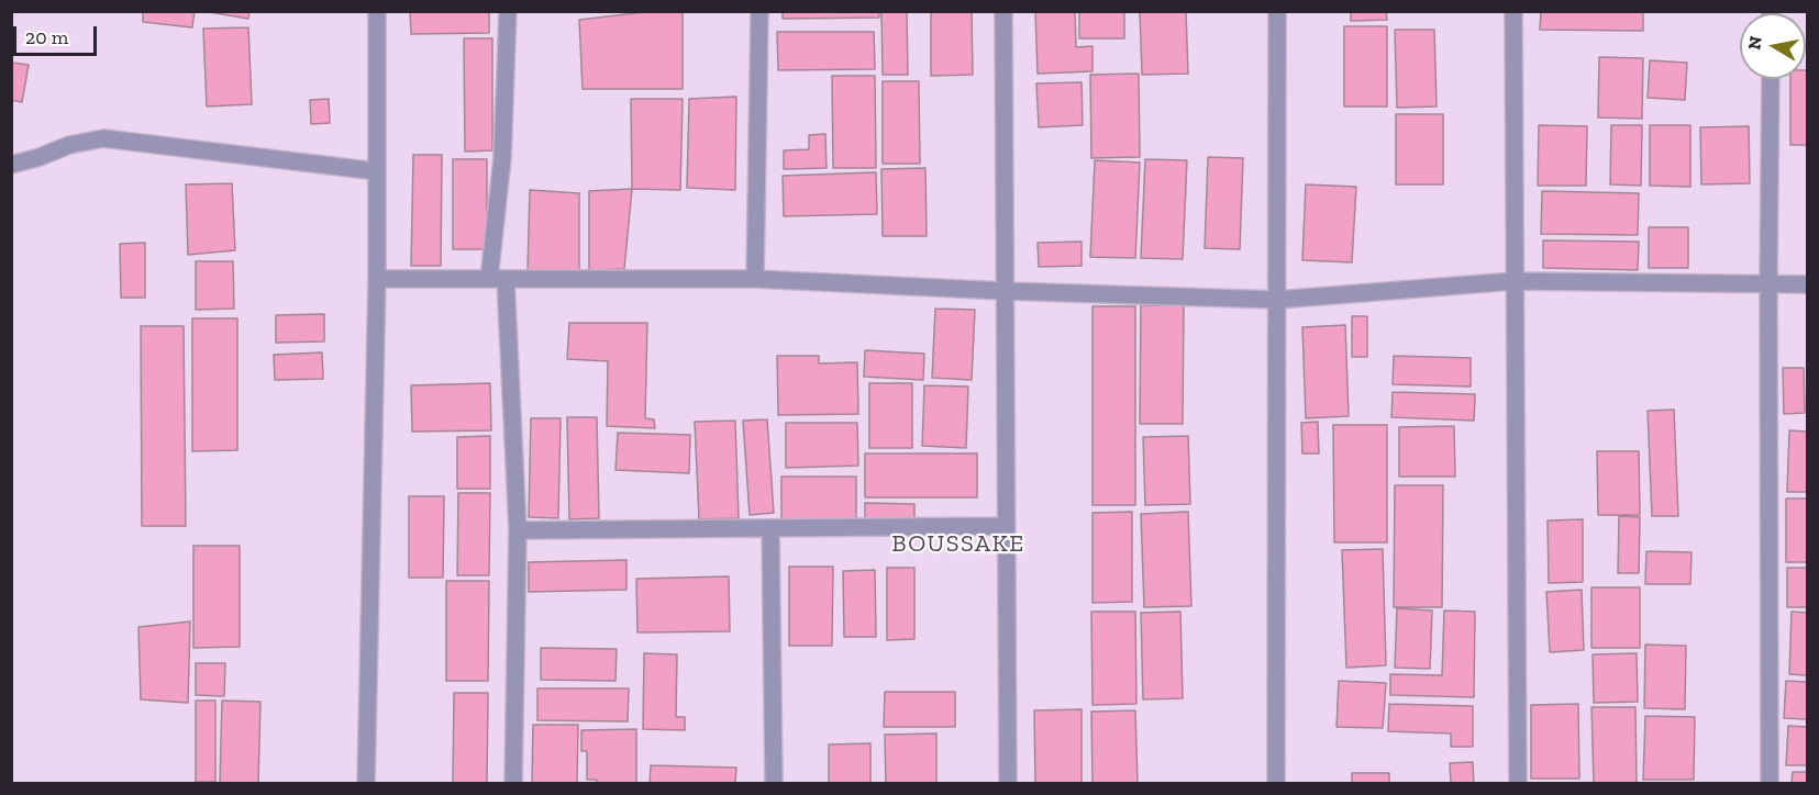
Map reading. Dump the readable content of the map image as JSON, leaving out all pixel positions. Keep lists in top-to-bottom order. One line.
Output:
{"districts":["BOUSSAKE"],"scale_bar":"20 m","north":"left"}
